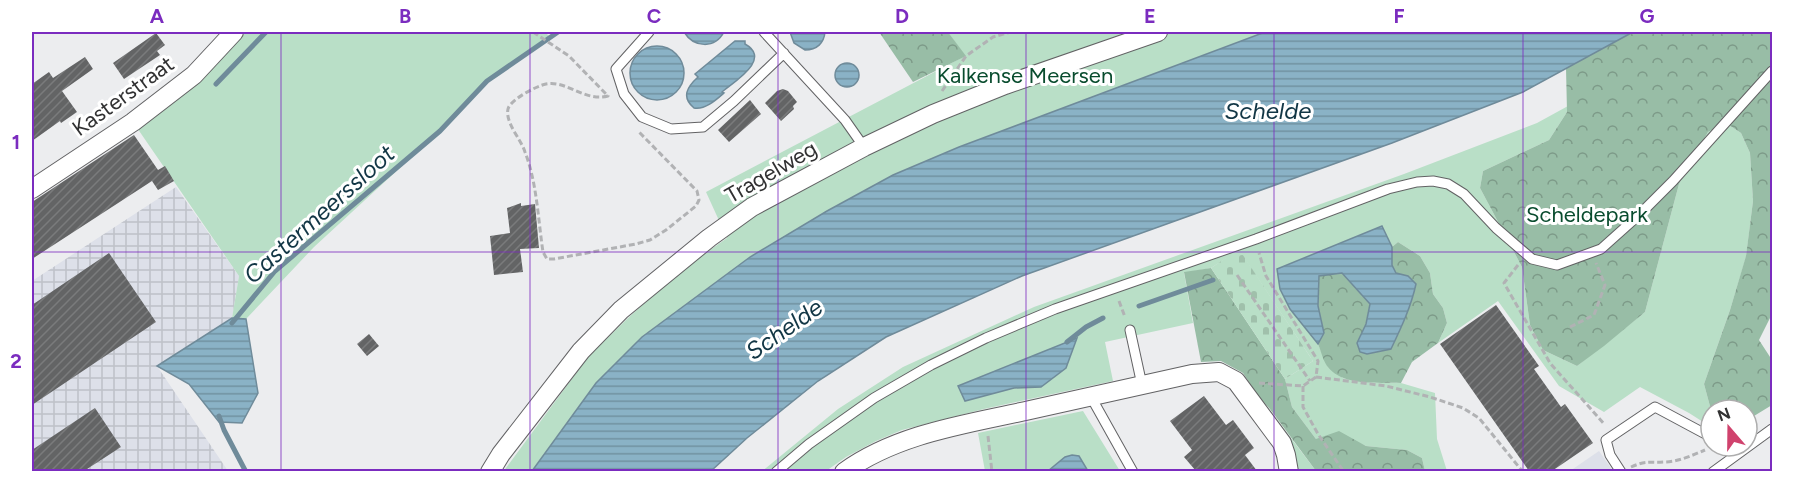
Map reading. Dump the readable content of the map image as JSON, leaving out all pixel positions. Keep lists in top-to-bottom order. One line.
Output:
{"streets":{"street":["Kasterstraat","Tragelweg"]},"water":["Schelde","Castermeerssloot"],"parks":["Kalkense Meersen","Scheldepark"],"north":"top","grid":{"columns":["A","B","C","D","E","F","G"],"rows":["1","2"]}}
